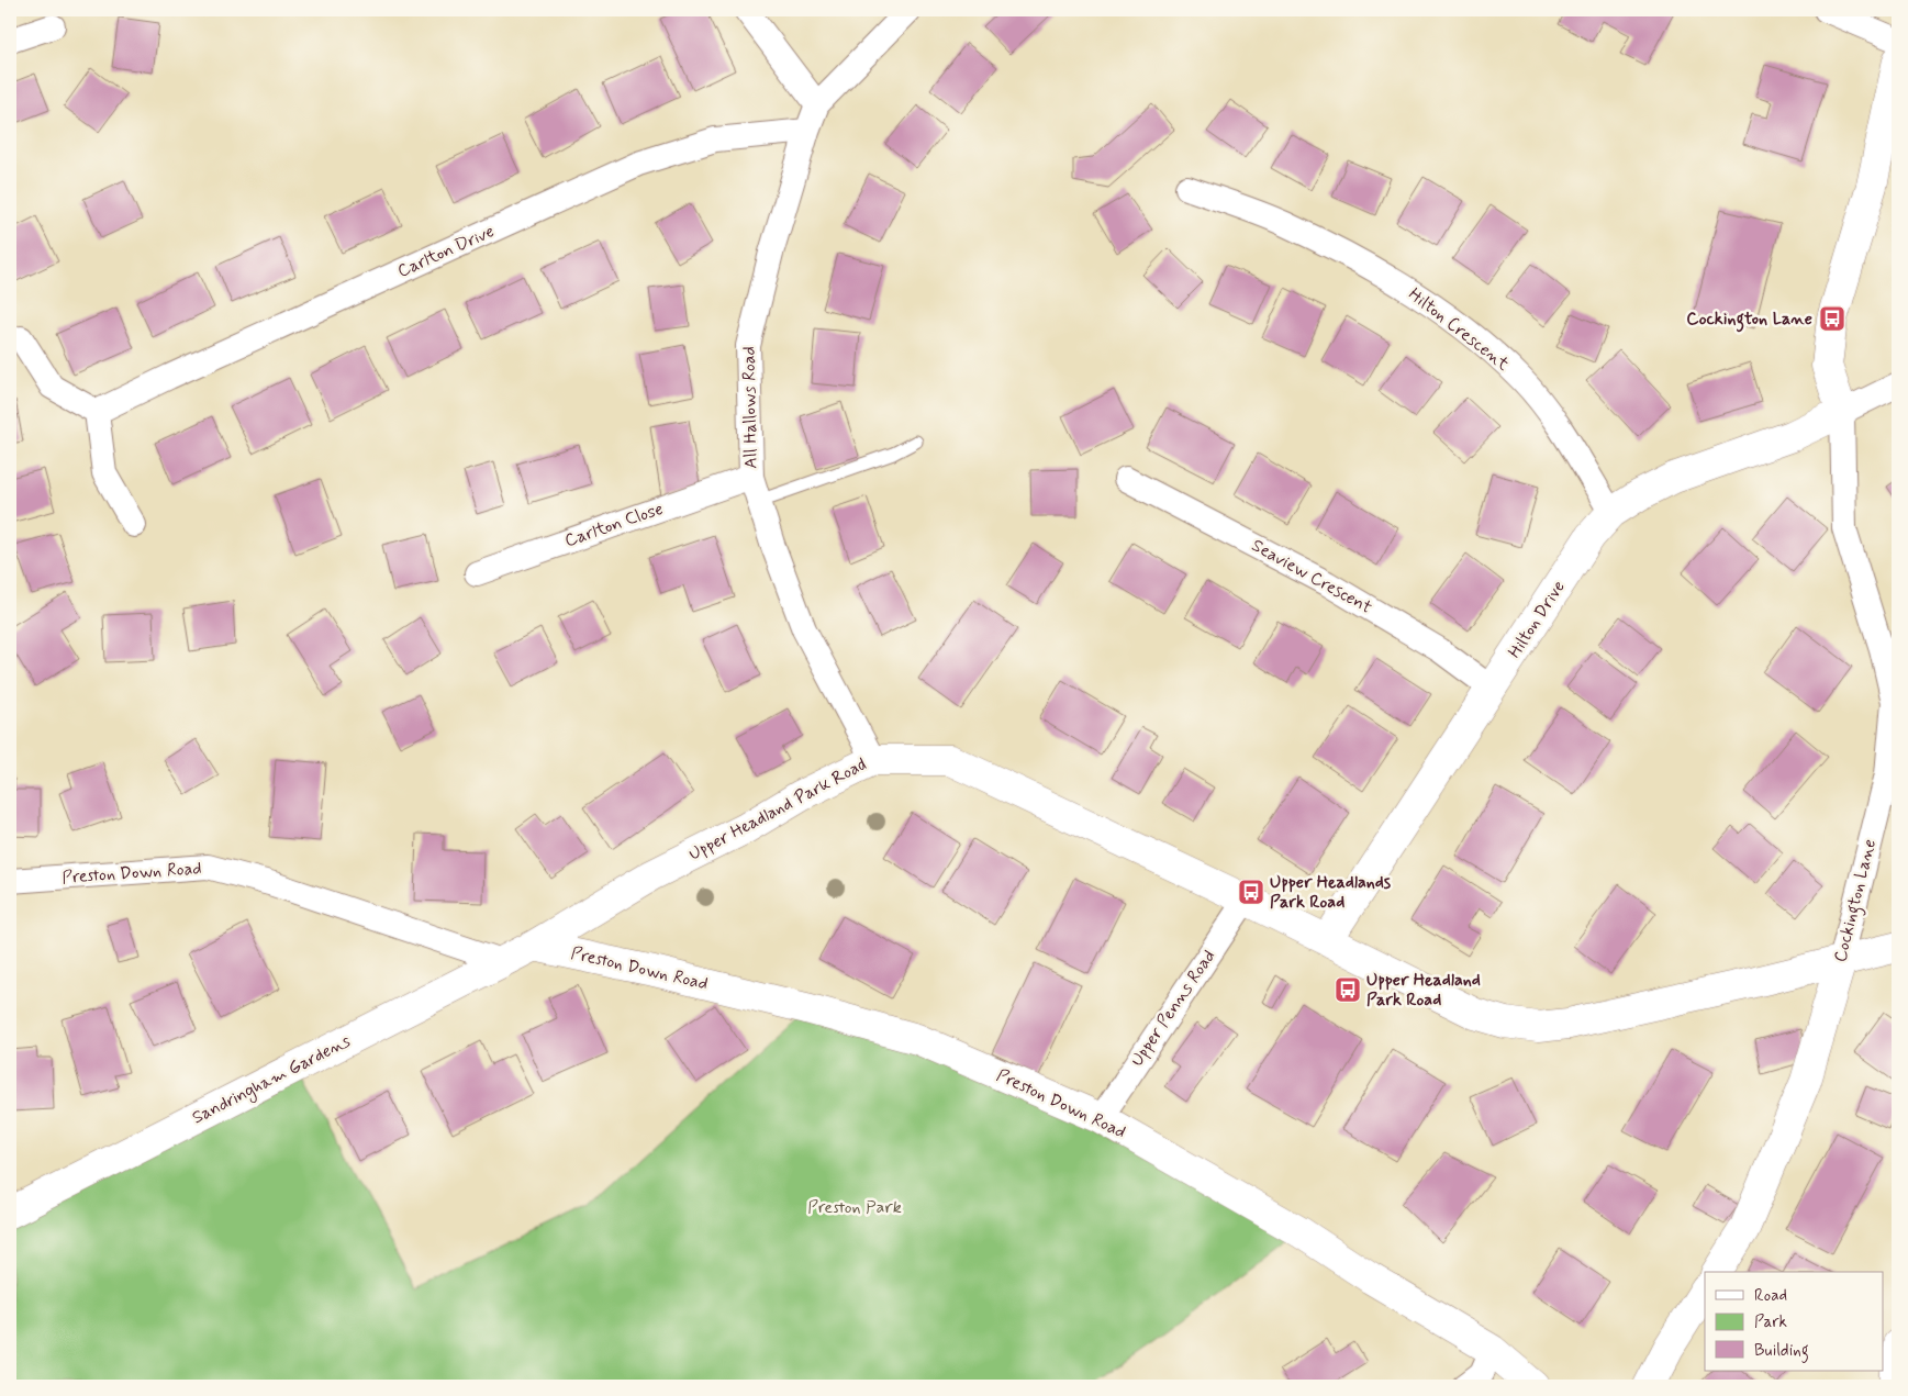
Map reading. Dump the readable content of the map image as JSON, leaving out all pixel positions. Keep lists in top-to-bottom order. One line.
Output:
{"streets":{"street":["Carlton Drive","Hilton Crescent","All Hallows Road","Carlton Close","Seaview Crescent","Hilton Drive","Upper Headland Park Road","Preston Down Road","Cockington Lane","Upper Penns Road","Sandringham Gardens"]},"crossings":[["Carlton Drive","All Hallows Road"],["Hilton Crescent","Hilton Drive"],["All Hallows Road","Carlton Close"],["All Hallows Road","Upper Headland Park Road"],["Seaview Crescent","Hilton Drive"],["Hilton Drive","Upper Headland Park Road"],["Hilton Drive","Cockington Lane"],["Upper Headland Park Road","Preston Down Road"],["Upper Headland Park Road","Cockington Lane"],["Upper Headland Park Road","Upper Penns Road"],["Upper Headland Park Road","Sandringham Gardens"],["Preston Down Road","Upper Penns Road"],["Preston Down Road","Sandringham Gardens"]],"parks":["Preston Park"],"places":{"bus stop":["Cockington Lane","Upper Headlands Park Road","Upper Headland Park Road"]},"legend":["Road","Park","Building"]}
